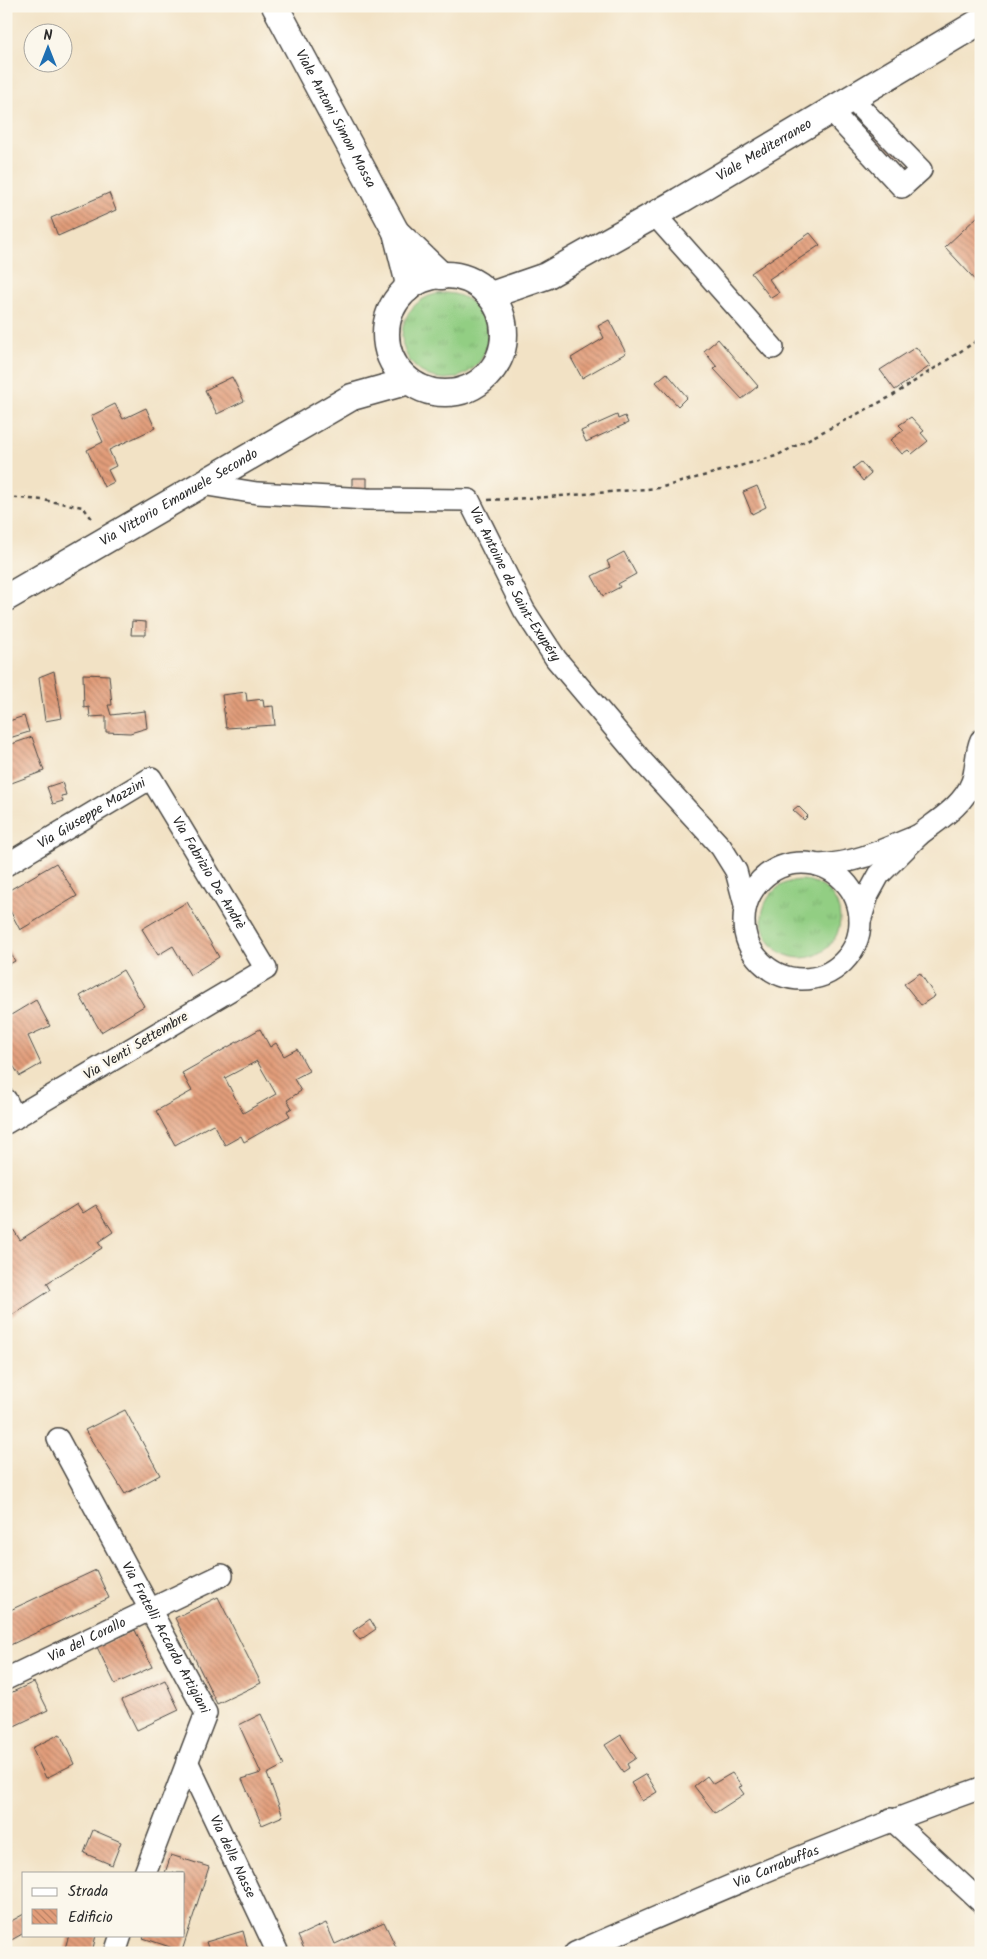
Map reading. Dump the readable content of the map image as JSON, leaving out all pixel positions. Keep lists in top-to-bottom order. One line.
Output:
{"streets":{"main road":["Viale Antoni Simon Mossa","Viale Mediterraneo","Via Vittorio Emanuele Secondo"],"street":["Via Antoine de Saint-Exupéry","Via Giuseppe Mazzini","Via Fabrizio De Andrè","Via Venti Settembre","Via Fratelli Accardo Artigiani","Via del Corallo","Via delle Nasse","Via Carrabuffas"]},"crossings":[["Viale Antoni Simon Mossa","Viale Mediterraneo"],["Viale Antoni Simon Mossa","Via Vittorio Emanuele Secondo"],["Viale Mediterraneo","Via Vittorio Emanuele Secondo"],["Via Vittorio Emanuele Secondo","Via Antoine de Saint-Exupéry"],["Via Giuseppe Mazzini","Via Fabrizio De Andrè"],["Via Fabrizio De Andrè","Via Venti Settembre"],["Via Fratelli Accardo Artigiani","Via del Corallo"],["Via Fratelli Accardo Artigiani","Via delle Nasse"]],"legend":["Strada","Edificio"],"north":"top"}
